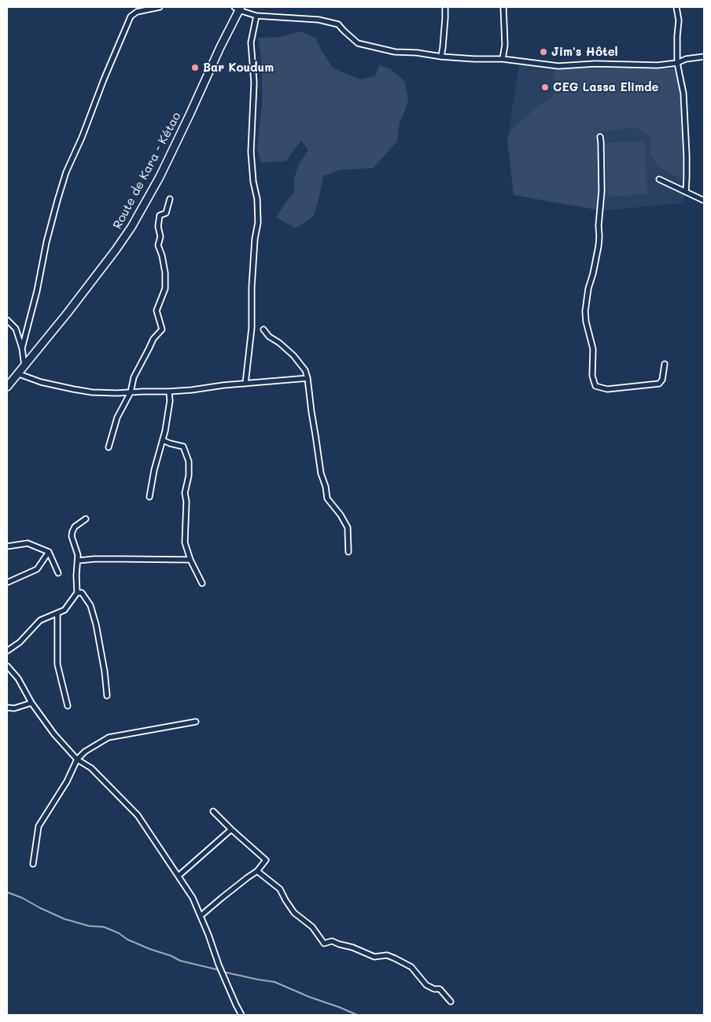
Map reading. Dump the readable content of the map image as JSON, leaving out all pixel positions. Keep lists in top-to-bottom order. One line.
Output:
{"streets":{"main road":["Route de Kara - Kétao"]},"places":["Jim's Hôtel","Bar Koudum","CEG Lassa Elimde"]}
